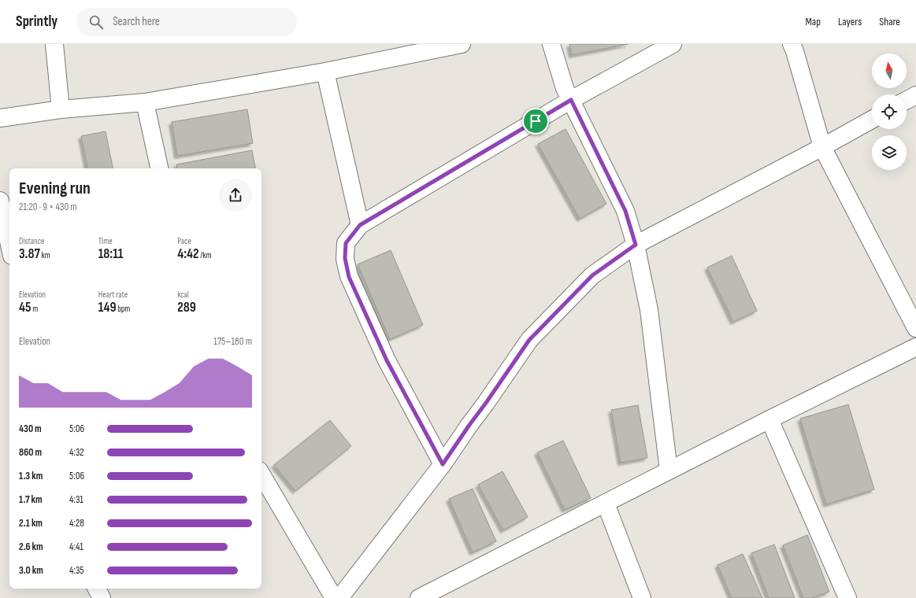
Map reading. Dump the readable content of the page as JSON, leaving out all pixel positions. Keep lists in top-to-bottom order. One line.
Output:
{"north":"top","page":{"header":"Sprintly","search":"Search here","nav":["Map","Layers","Share"],"heading":["Evening run","21:20 · 9 × 430 m"],"stats":[["Distance","3.87 km"],["Time","18:11"],["Pace","4:42 /km"],["Elevation","45 m"],["Heart rate","149 bpm"],["kcal","289"]],"chart":["Elevation","175–180 m"],"list":[{"name":"430 m","note":"5:06"},{"name":"860 m","note":"4:32"},{"name":"1.3 km","note":"5:06"},{"name":"1.7 km","note":"4:31"},{"name":"2.1 km","note":"4:28"},{"name":"2.6 km","note":"4:41"},{"name":"3.0 km","note":"4:35"}]}}
